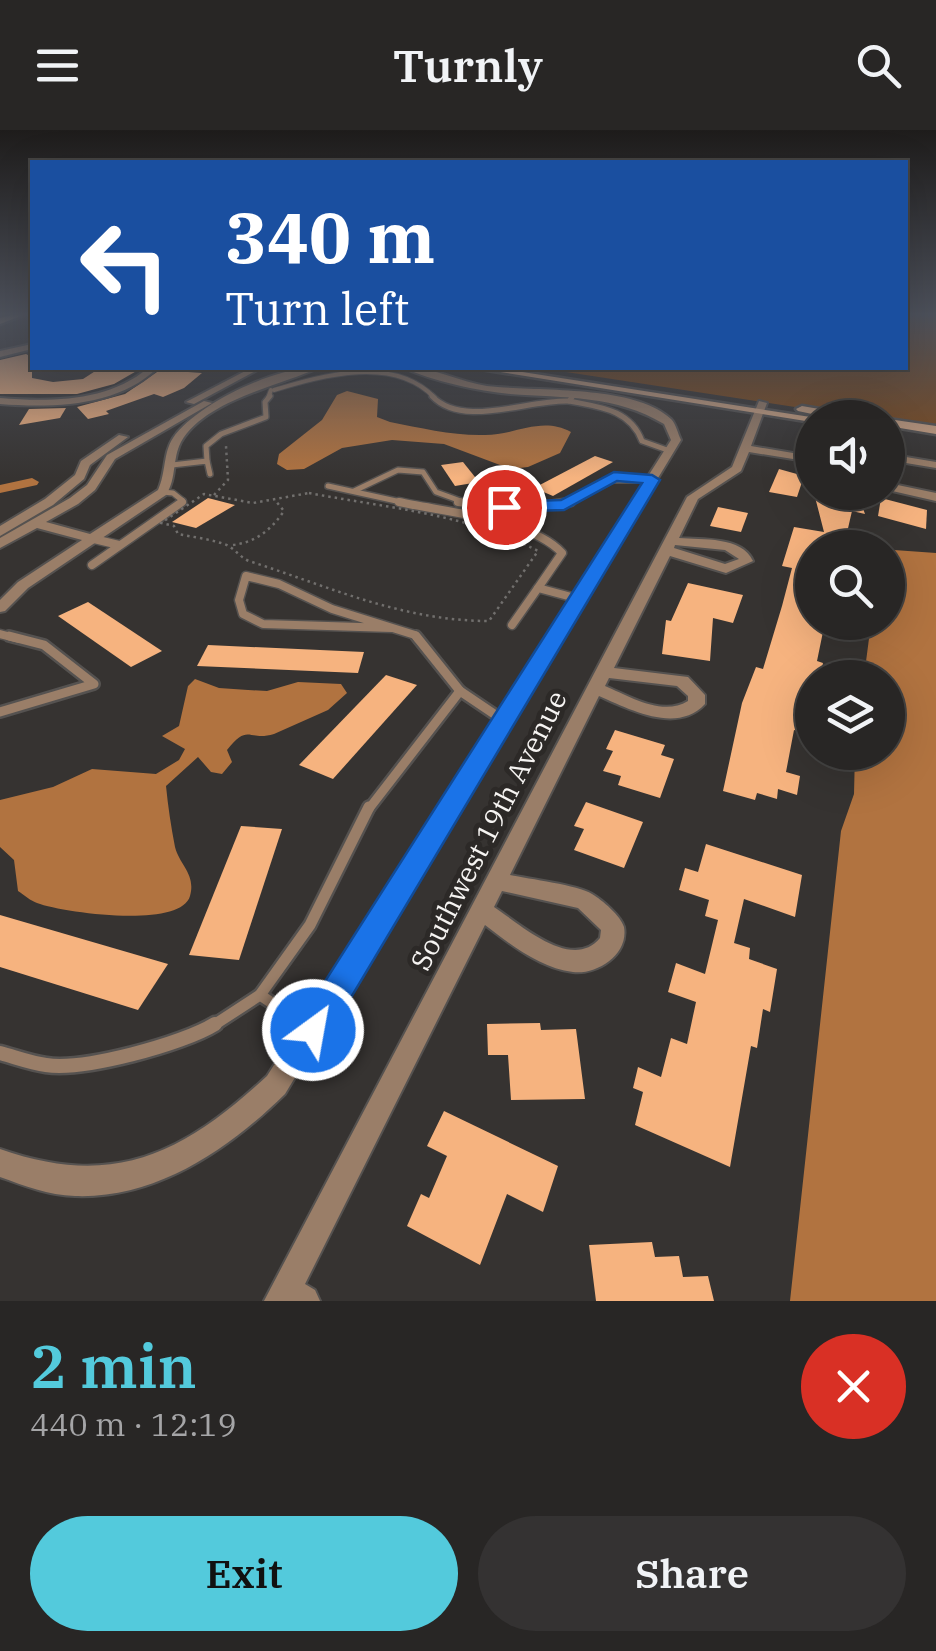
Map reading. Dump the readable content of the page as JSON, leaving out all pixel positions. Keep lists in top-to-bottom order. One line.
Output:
{"streets":{"street":["Southwest 19th Avenue"]},"page":{"header":"Turnly","turn":["340 m","Turn left"],"heading":["2 min","440 m · 12:19"],"buttons":["Exit","Share"]}}
